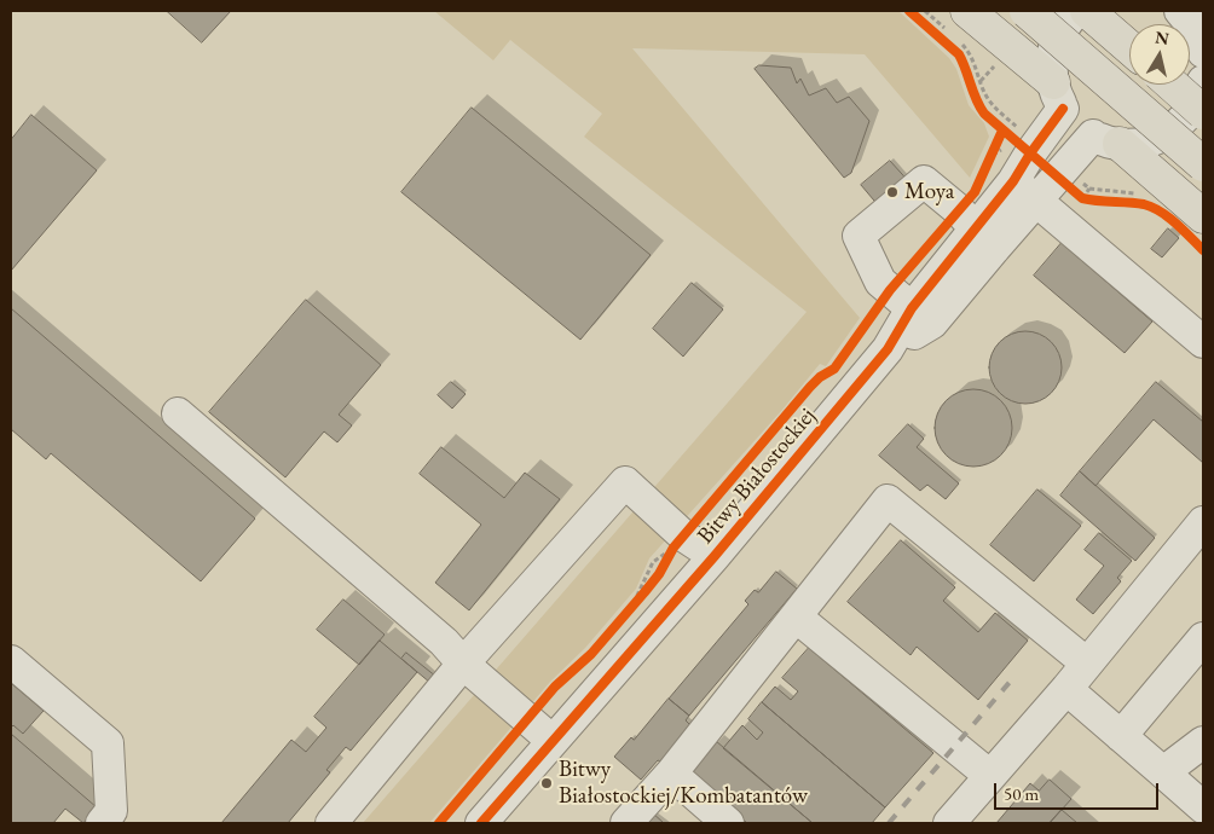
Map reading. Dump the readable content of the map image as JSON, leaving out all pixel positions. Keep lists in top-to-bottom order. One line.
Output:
{"streets":{"street":["Bitwy Białostockiej"]},"places":["Moya","Bitwy Białostockiej/Kombatantów"],"scale_bar":"50 m","north":"top"}
